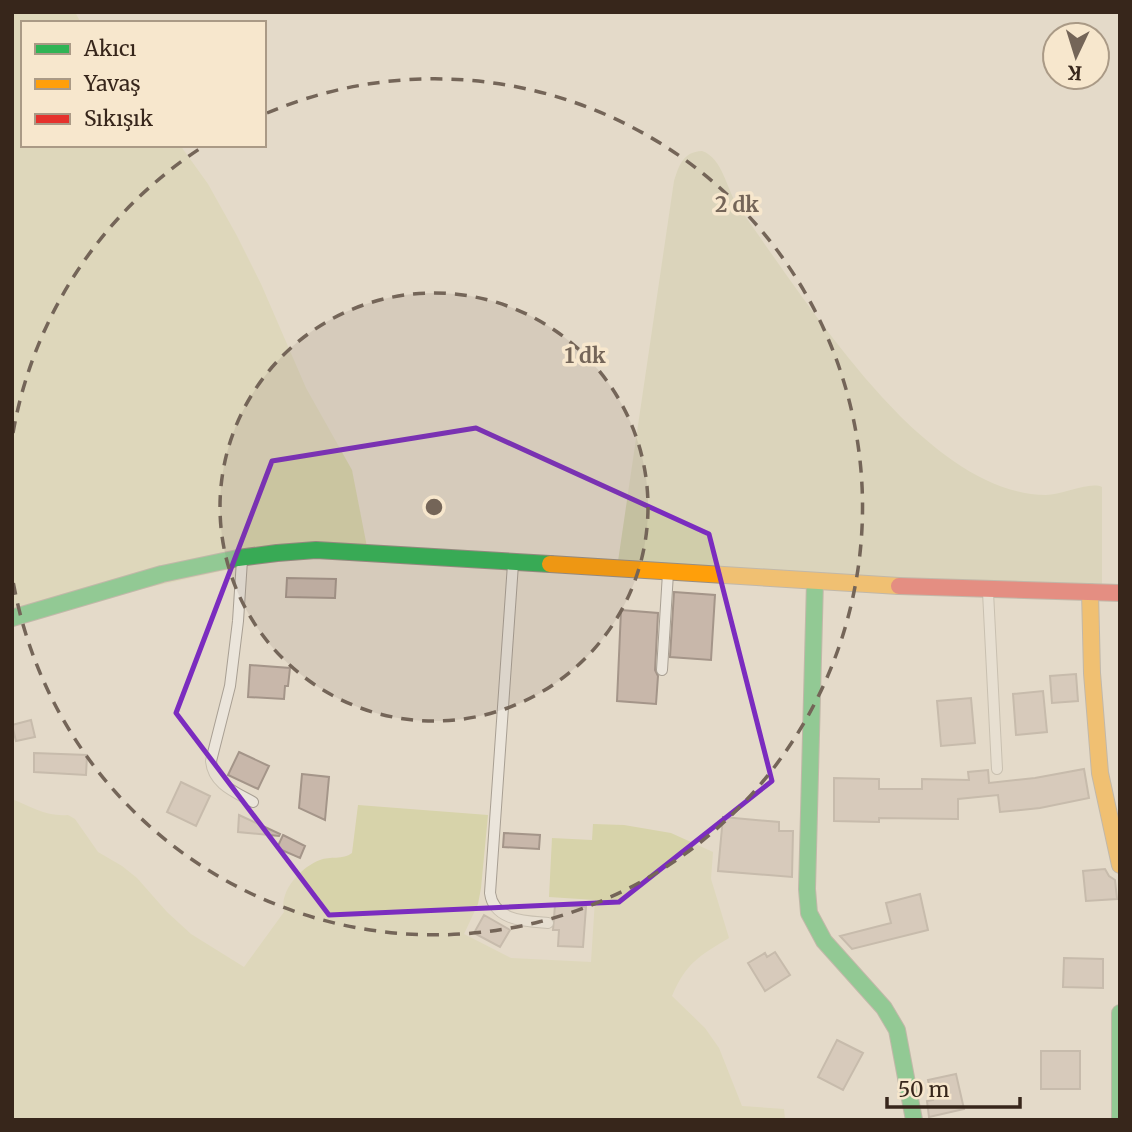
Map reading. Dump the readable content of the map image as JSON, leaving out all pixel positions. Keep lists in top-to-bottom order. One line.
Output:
{"legend":["Akıcı","Yavaş","Sıkışık"],"scale_bar":"50 m","north":"bottom","rings":["2 dk","1 dk"]}
